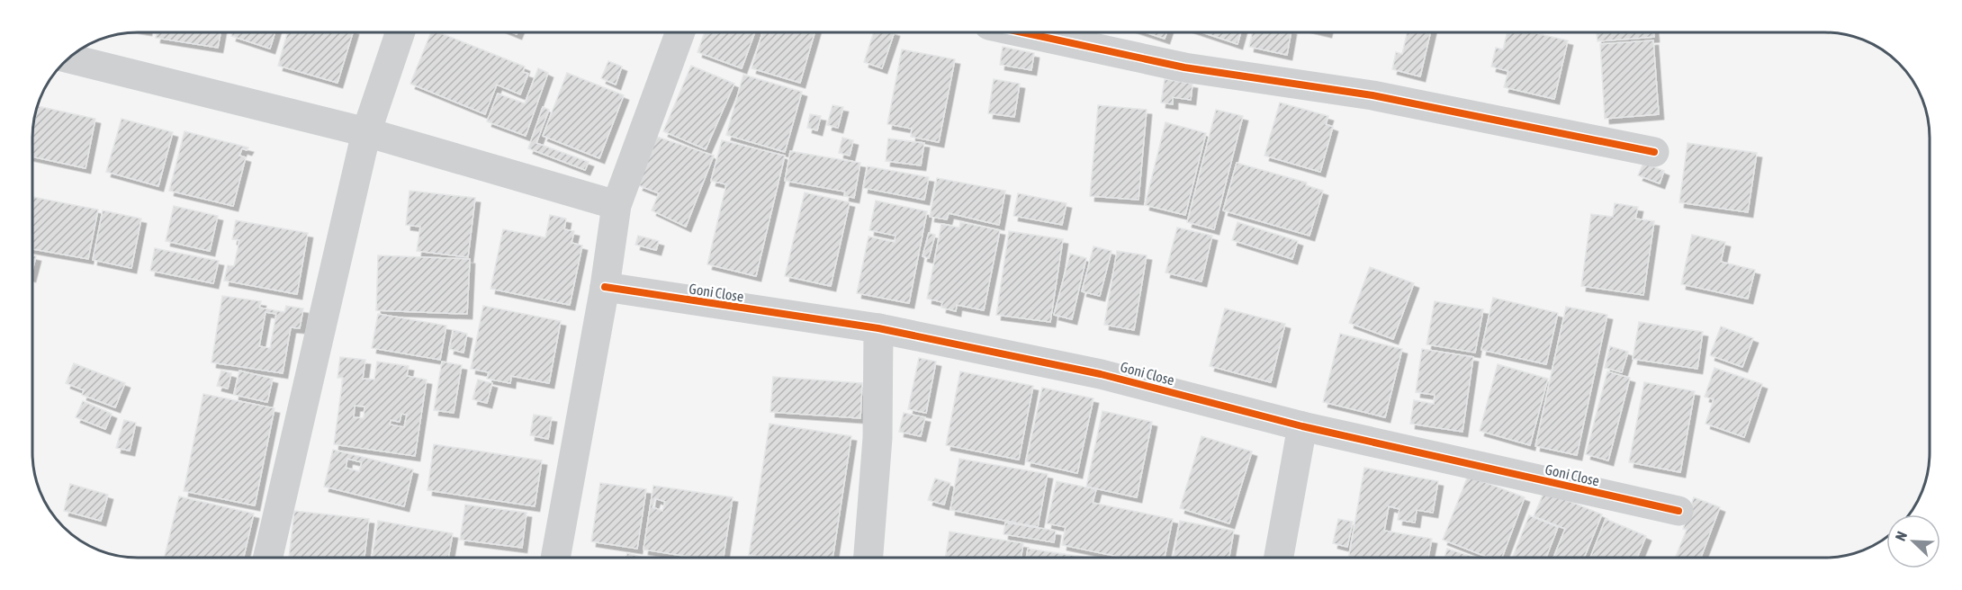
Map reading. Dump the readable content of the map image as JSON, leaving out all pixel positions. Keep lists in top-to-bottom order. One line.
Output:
{"streets":{"street":["Goni Close"]},"north":"top left"}
